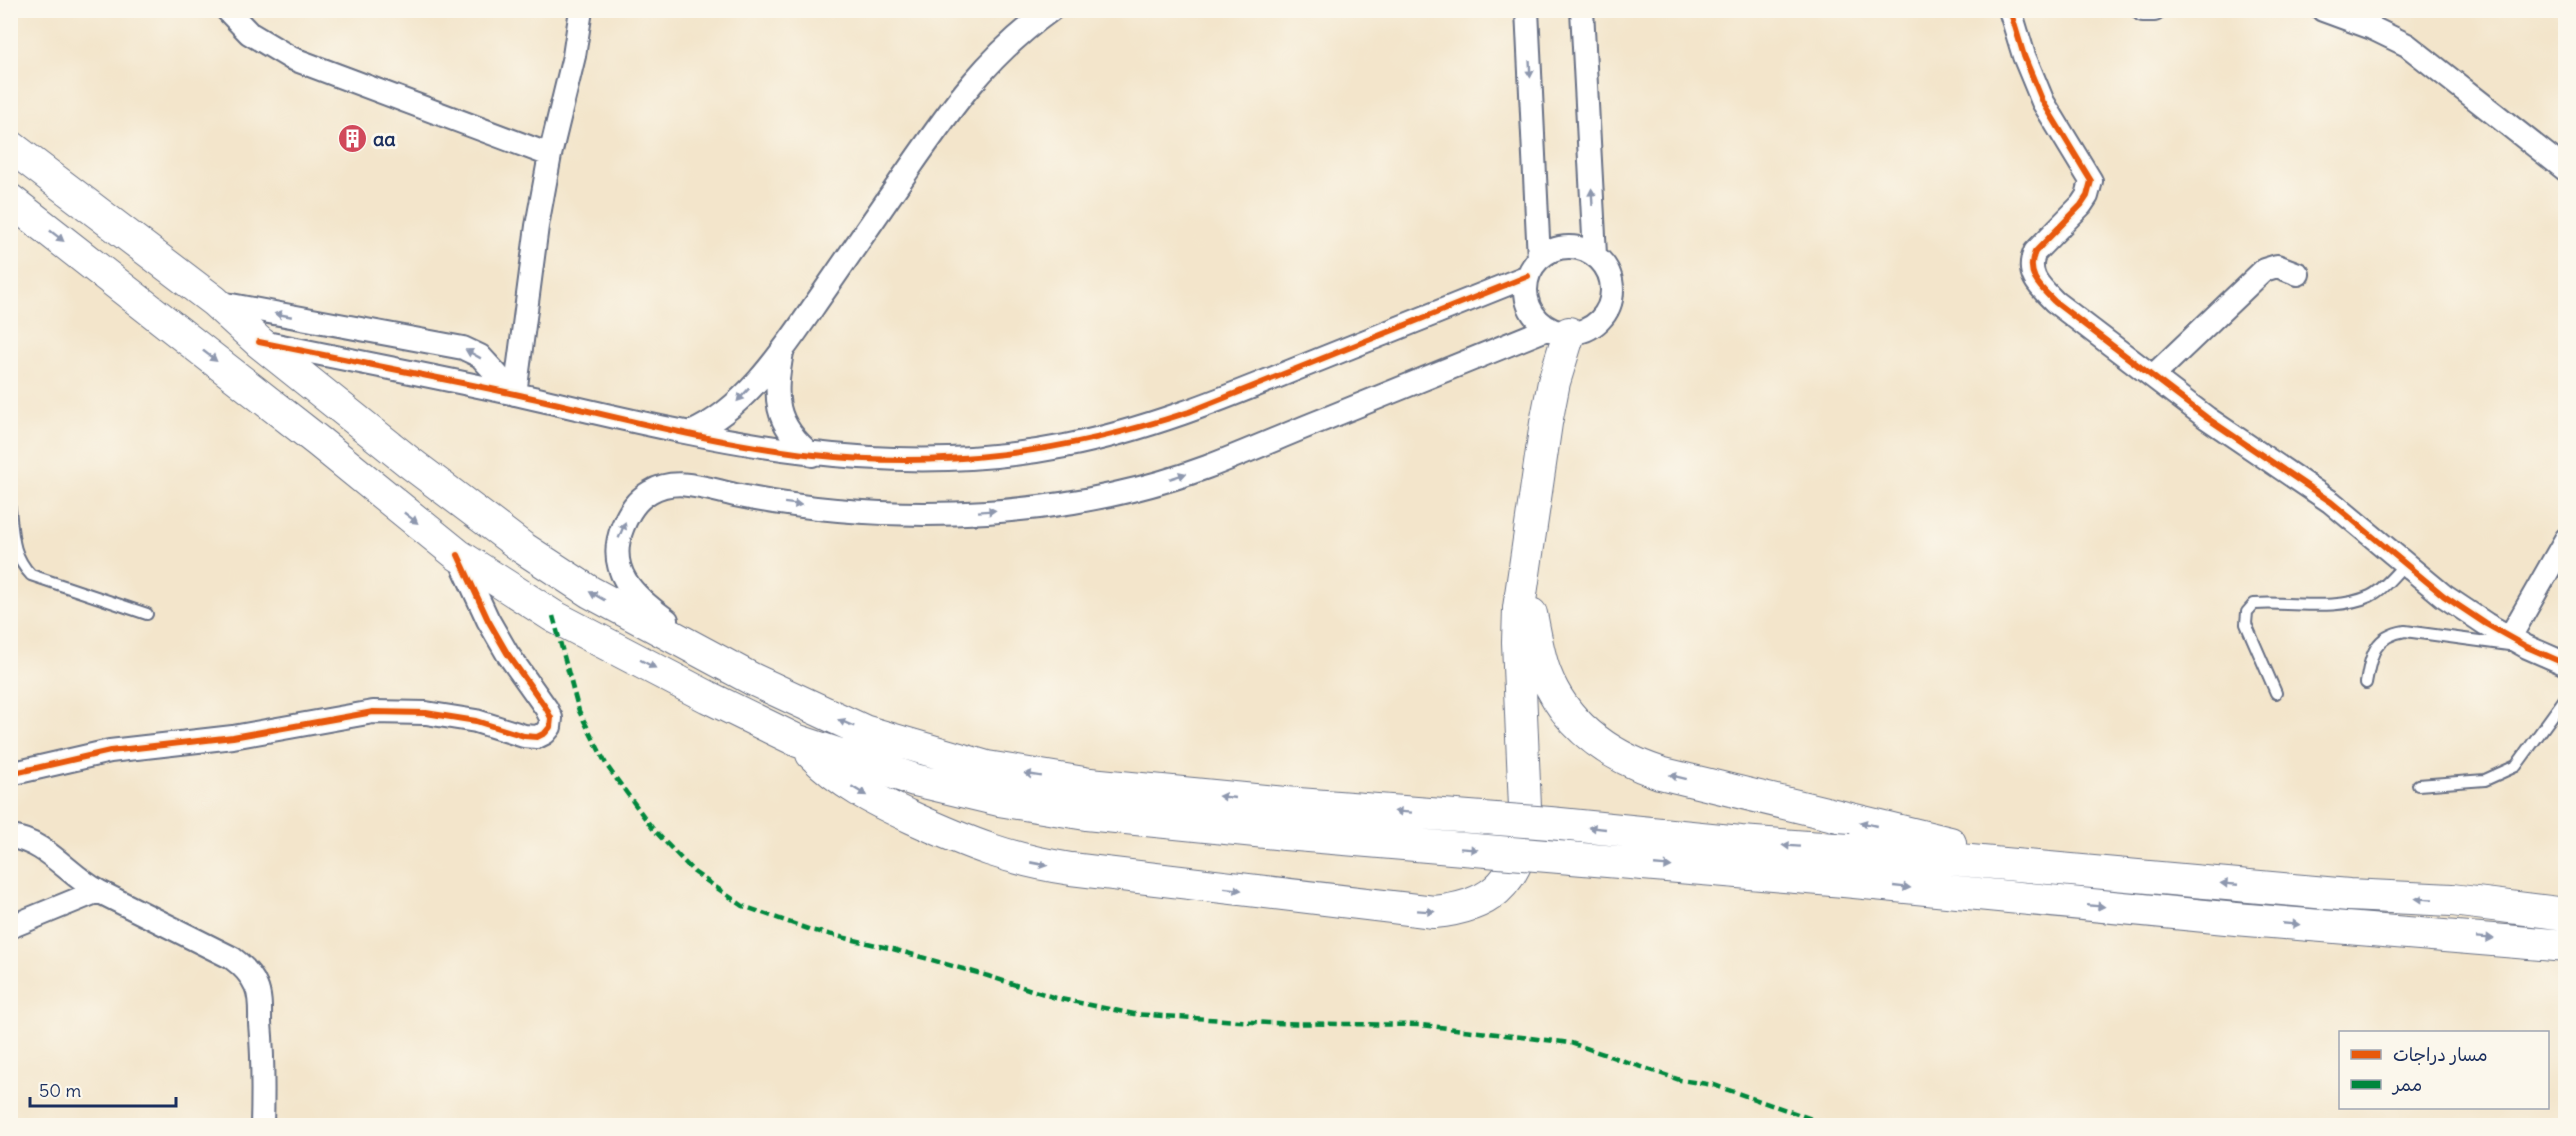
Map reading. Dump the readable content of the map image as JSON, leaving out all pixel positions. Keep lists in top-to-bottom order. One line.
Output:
{"places":{"building":["aa"]},"legend":["مسار دراجات","ممر"],"scale_bar":"50 m"}
